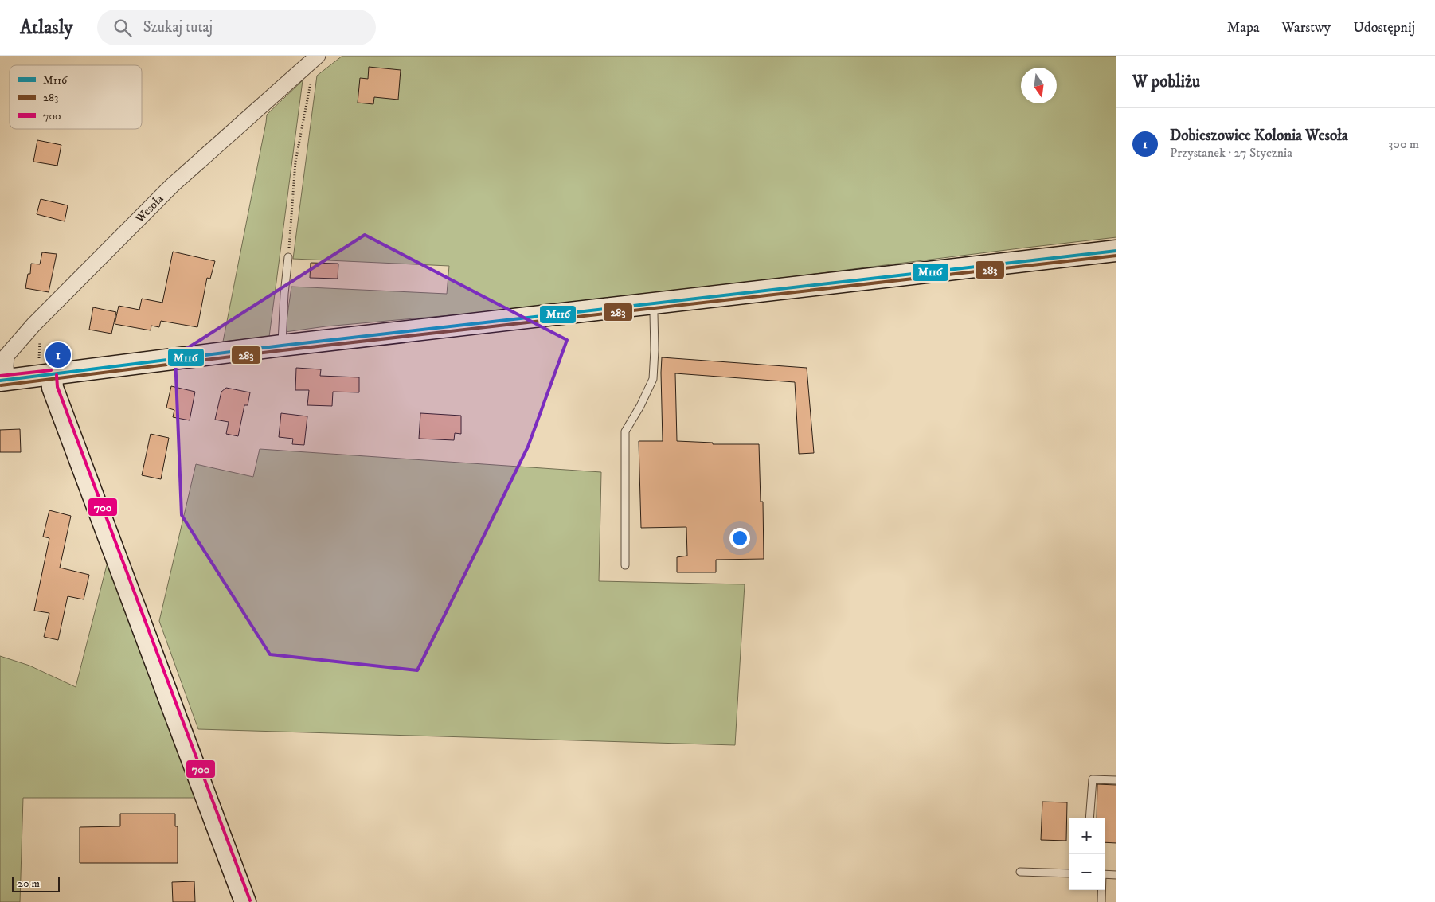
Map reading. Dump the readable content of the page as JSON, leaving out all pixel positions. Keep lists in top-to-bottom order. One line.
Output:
{"streets":{"street":["Wesoła"]},"lines":["transit line M116","transit line 283","transit line 700"],"legend":["M116","283","700"],"scale_bar":"20 m","north":"bottom","page":{"header":"Atlasly","search":"Szukaj tutaj","nav":["Mapa","Warstwy","Udostępnij"],"heading":"W pobliżu","list":[{"mark":"1","name":"Dobieszowice Kolonia Wesoła","note":"Przystanek · 27 Stycznia","value":"300 m"}],"pins":"1","map_buttons":["+","−"],"scale":"20 m"}}
